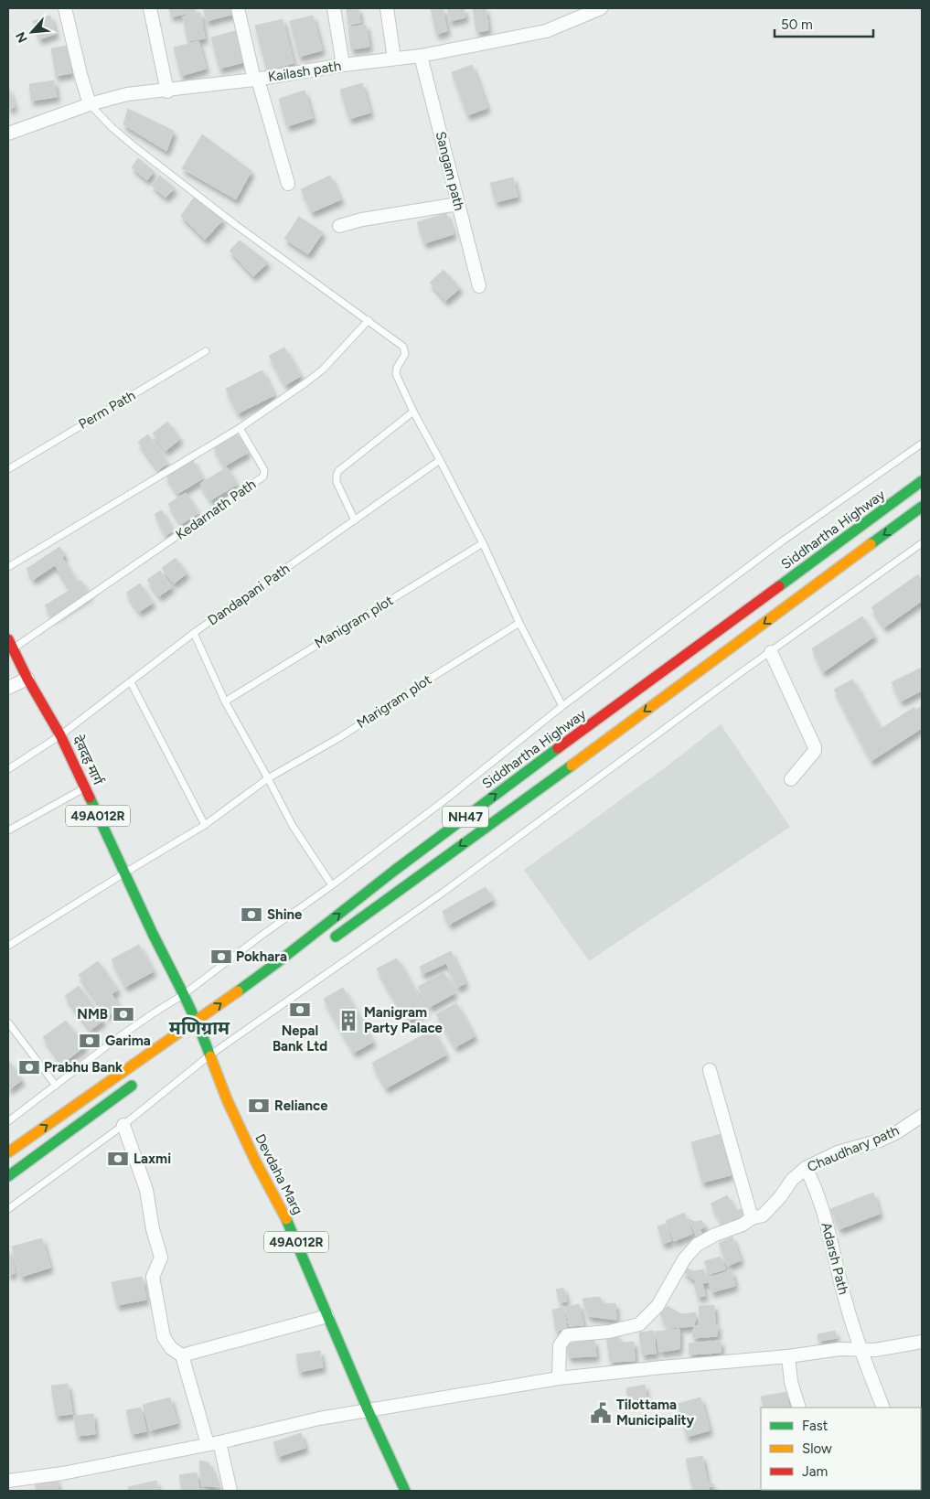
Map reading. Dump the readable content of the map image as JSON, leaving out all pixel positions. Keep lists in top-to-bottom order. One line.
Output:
{"streets":{"main road":["Siddhartha Highway","देवदह मार्ग","49A012R","NH47","Devdaha Marg"],"street":["Kailash path","Sangam path","Chaudhary path","Adarsh Path"],"lane":["Perm Path","Kedarnath Path","Dandapani Path","Manigram plot","Marigram plot"]},"crossings":[["Kailash path","Sangam path"],["Kedarnath Path","देवदह मार्ग"],["Siddhartha Highway","Devdaha Marg"],["Dandapani Path","देवदह मार्ग"],["Marigram plot","देवदह मार्ग"],["देवदह मार्ग","Devdaha Marg"],["Chaudhary path","Adarsh Path"]],"districts":["मणिग्राम"],"places":{"bank":["Shine","Pokhara","Nepal Bank Ltd","NMB","Garima","Prabhu Bank","Reliance","Laxmi"],"building":["Manigram Party Palace"],"public building":["Tilottama Municipality"]},"legend":["Fast","Slow","Jam"],"scale_bar":"50 m","north":"bottom left"}
